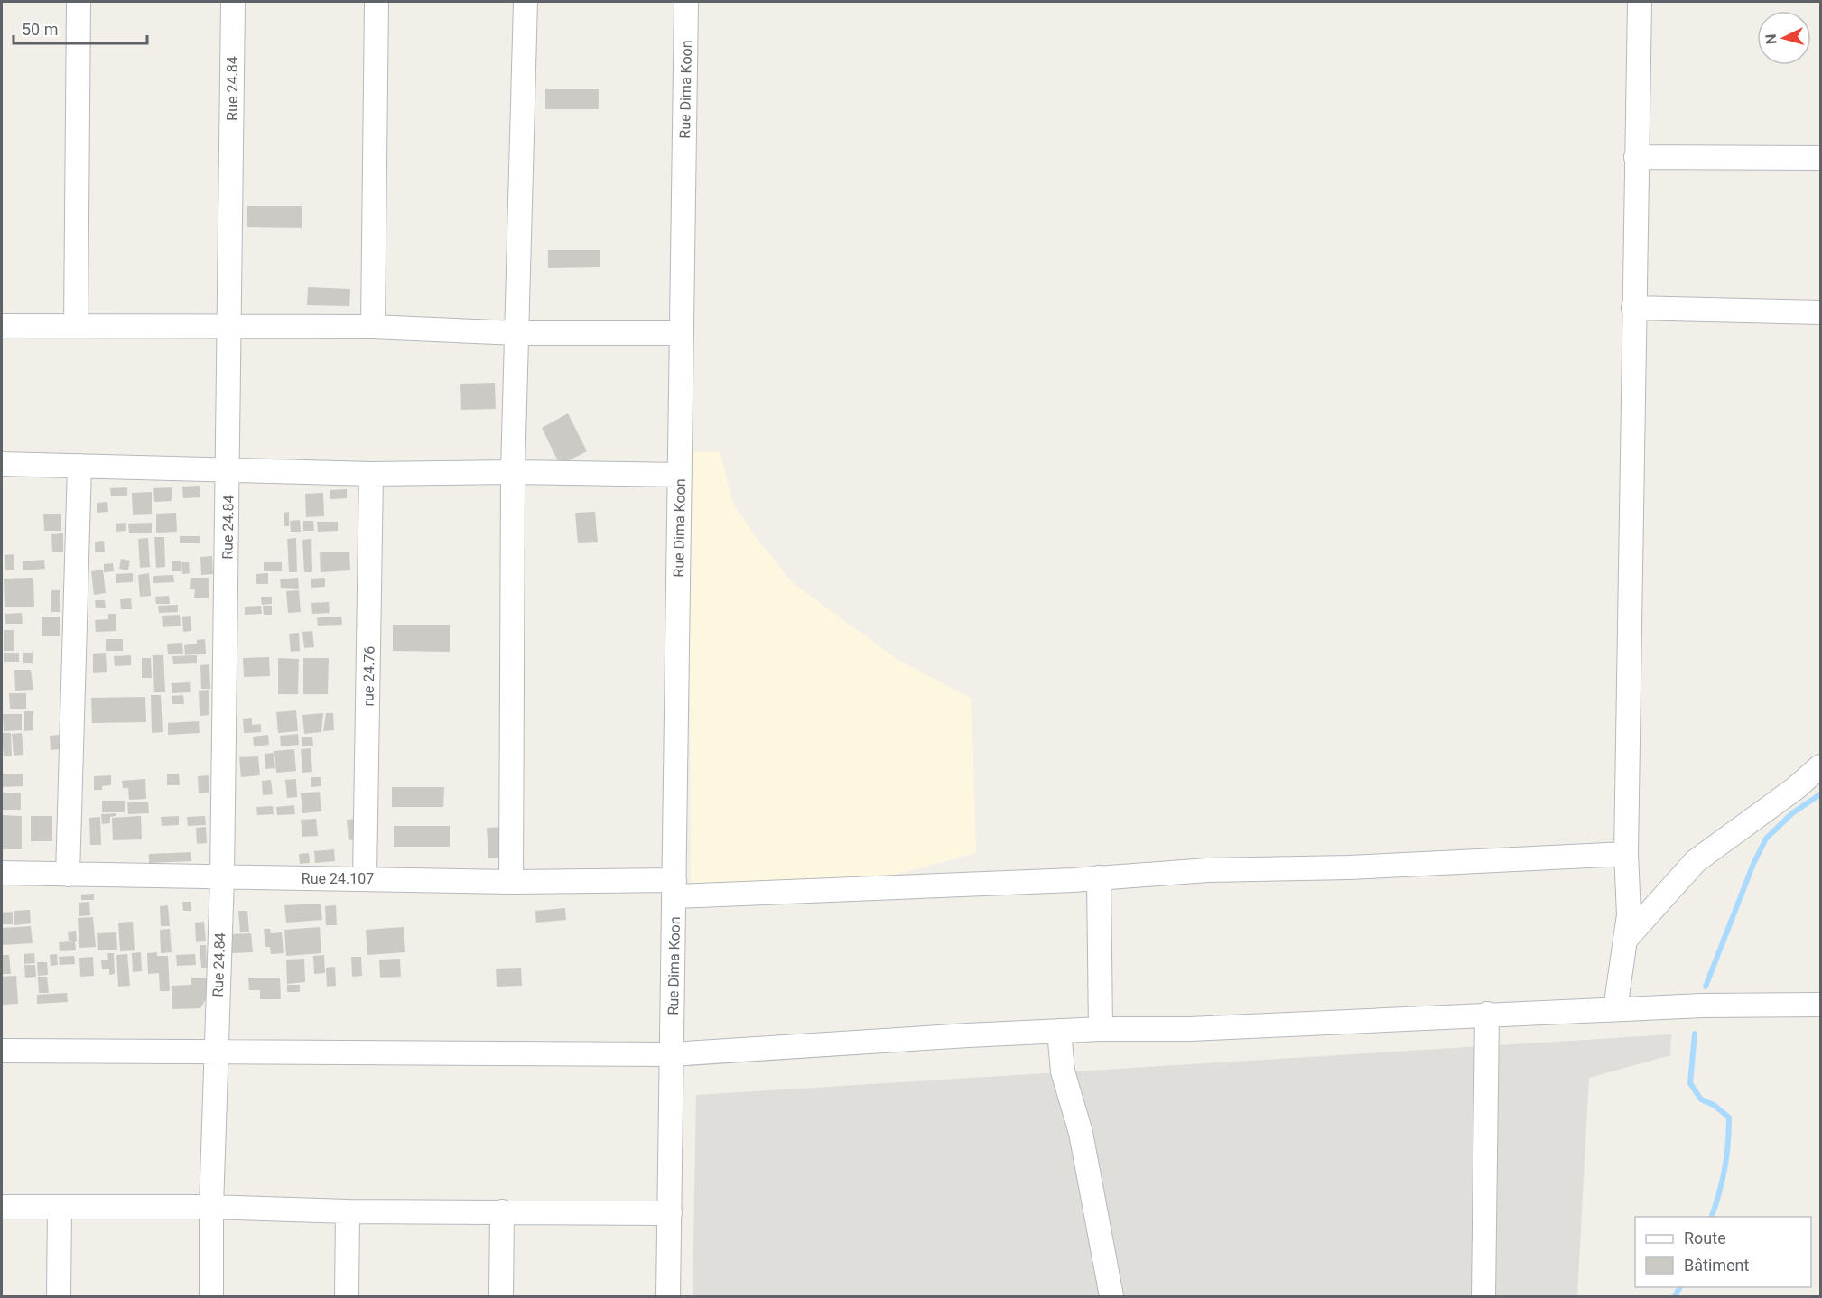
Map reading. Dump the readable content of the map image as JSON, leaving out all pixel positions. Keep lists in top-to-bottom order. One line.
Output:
{"streets":{"street":["Rue 24.84","Rue Dima Koon","rue 24.76","Rue 24.107"]},"crossings":[["Rue 24.84","Rue 24.107"],["Rue Dima Koon","Rue 24.107"],["rue 24.76","Rue 24.107"]],"legend":["Route","Bâtiment"],"scale_bar":"50 m","north":"left"}
